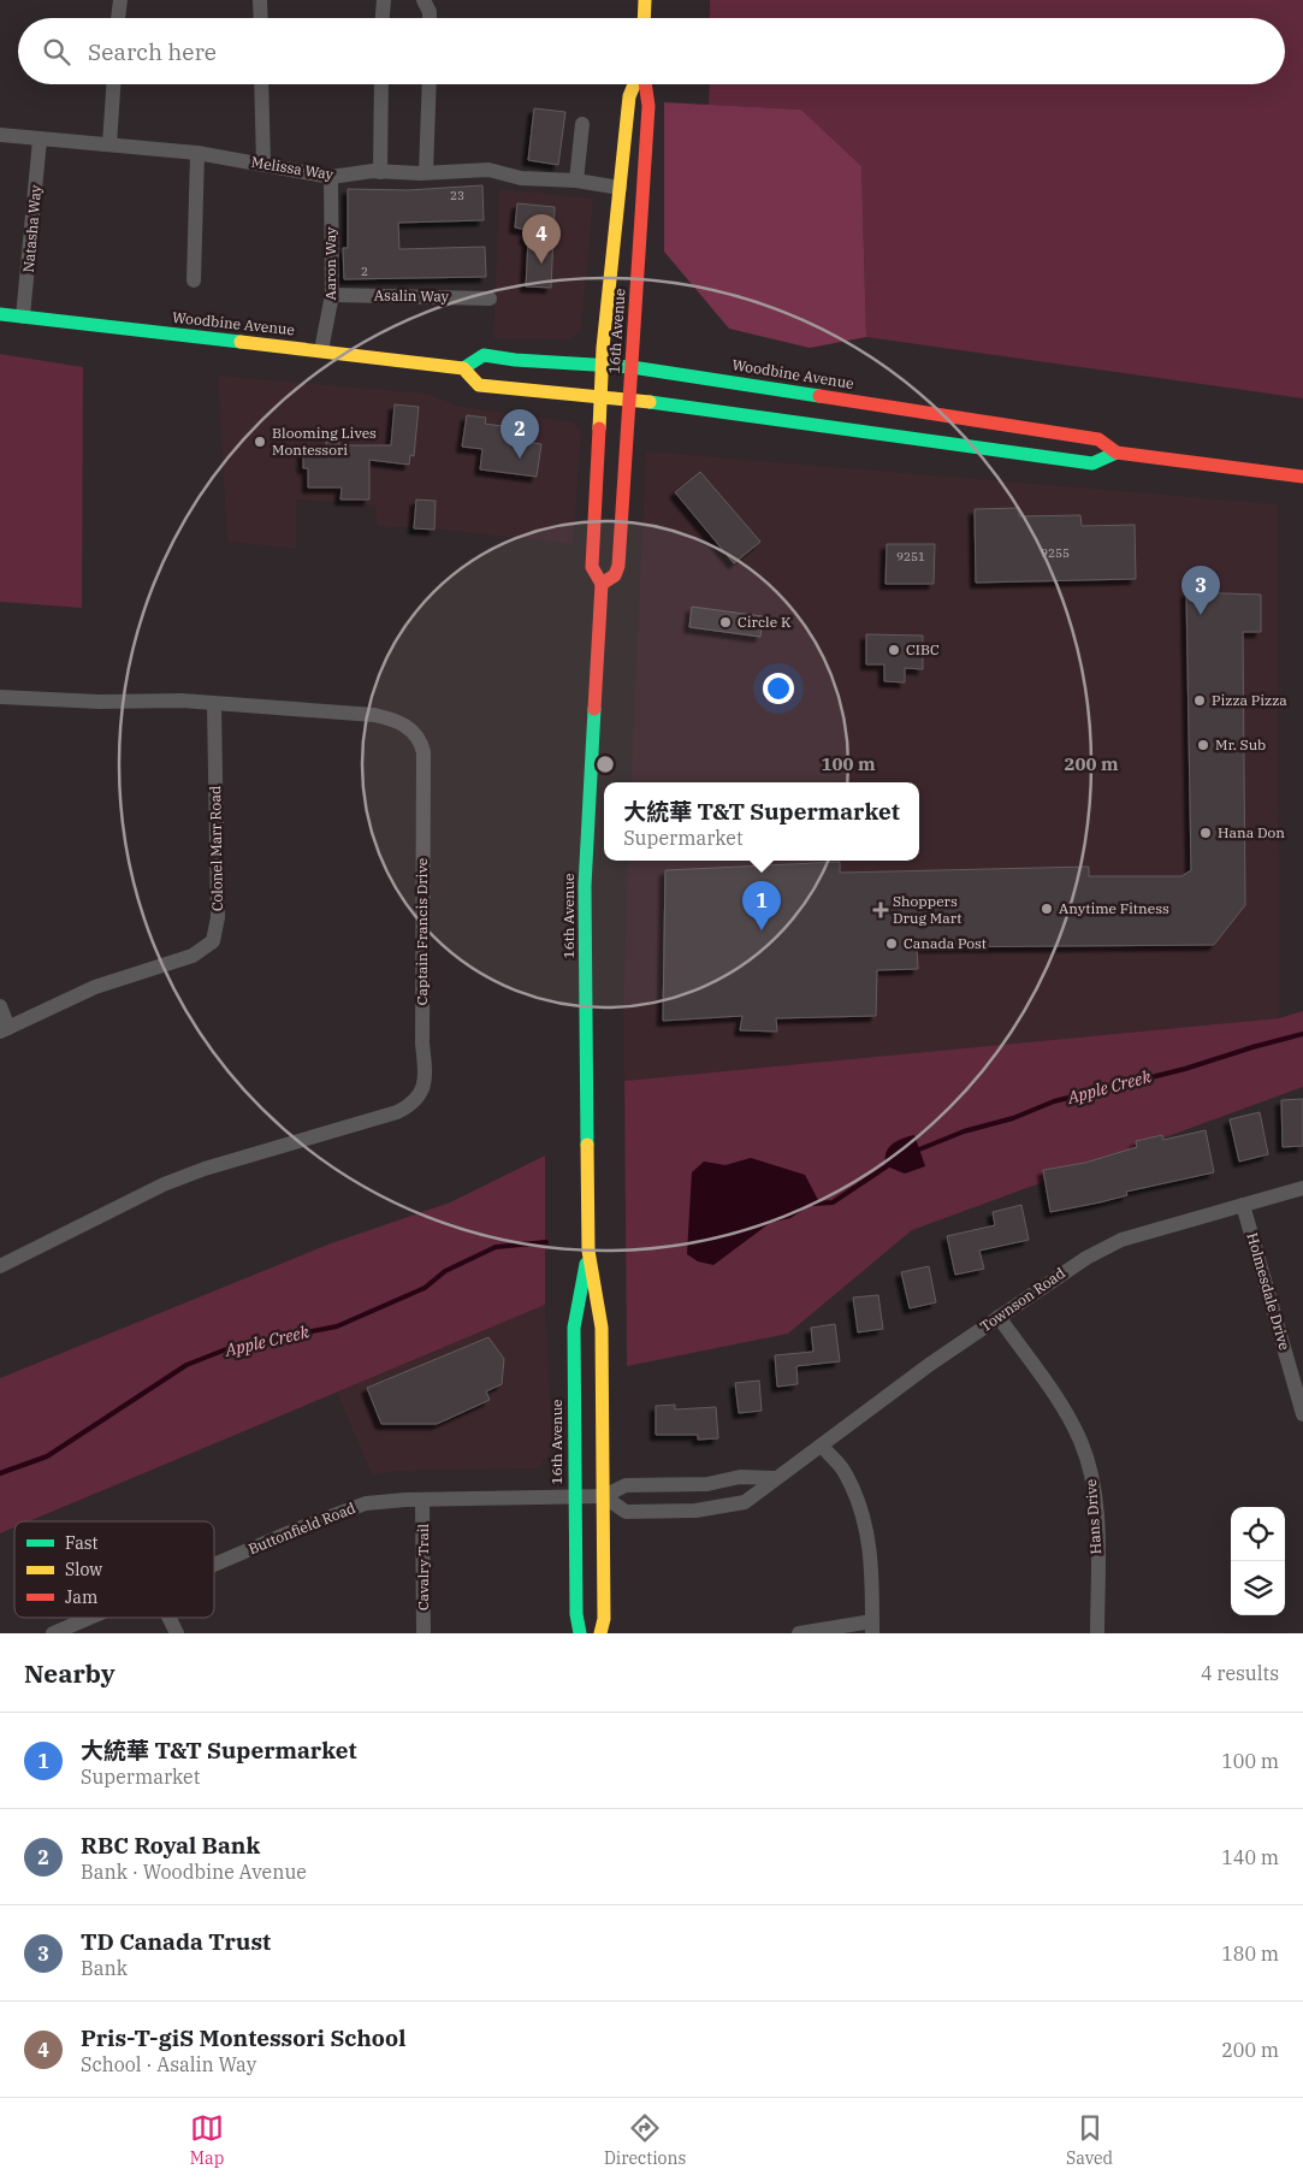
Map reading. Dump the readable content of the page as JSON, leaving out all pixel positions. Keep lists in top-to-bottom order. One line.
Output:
{"streets":{"main road":["Woodbine Avenue","16th Avenue"],"street":["Melissa Way","Natasha Way","Aaron Way","Asalin Way","Colonel Marr Road","Captain Francis Drive","Holmesdale Drive","Townson Road","Hans Drive","Buttonfield Road","Cavalry Trail"]},"crossings":[["Melissa Way","Natasha Way"],["Melissa Way","Aaron Way"],["Melissa Way","16th Avenue"],["Natasha Way","Woodbine Avenue"],["Aaron Way","Asalin Way"],["Aaron Way","Woodbine Avenue"],["Woodbine Avenue","16th Avenue"],["16th Avenue","Townson Road"],["16th Avenue","Buttonfield Road"],["Colonel Marr Road","Captain Francis Drive"],["Holmesdale Drive","Townson Road"],["Townson Road","Hans Drive"],["Townson Road","Buttonfield Road"],["Buttonfield Road","Cavalry Trail"]],"water":["Apple Creek"],"places":{"other":["Blooming Lives Montessori","Circle K","CIBC","Pizza Pizza","Mr. Sub","Hana Don","Anytime Fitness","Canada Post"],"health":["Shoppers Drug Mart"]},"house_numbers":["23","2","9255","9251"],"legend":["Fast","Slow","Jam"],"page":{"search":"Search here","pins":["4","2","3","1"],"popup":["大統華 T&T Supermarket","Supermarket"],"heading":["Nearby","4 results"],"list":[{"mark":"1","name":"大統華 T&T Supermarket","note":"Supermarket","value":"100 m"},{"mark":"2","name":"RBC Royal Bank","note":"Bank · Woodbine Avenue","value":"140 m"},{"mark":"3","name":"TD Canada Trust","note":"Bank","value":"180 m"},{"mark":"4","name":"Pris-T-giS Montessori School","note":"School · Asalin Way","value":"200 m"}],"nav":["Map","Directions","Saved"]},"rings":["100 m","200 m"]}
